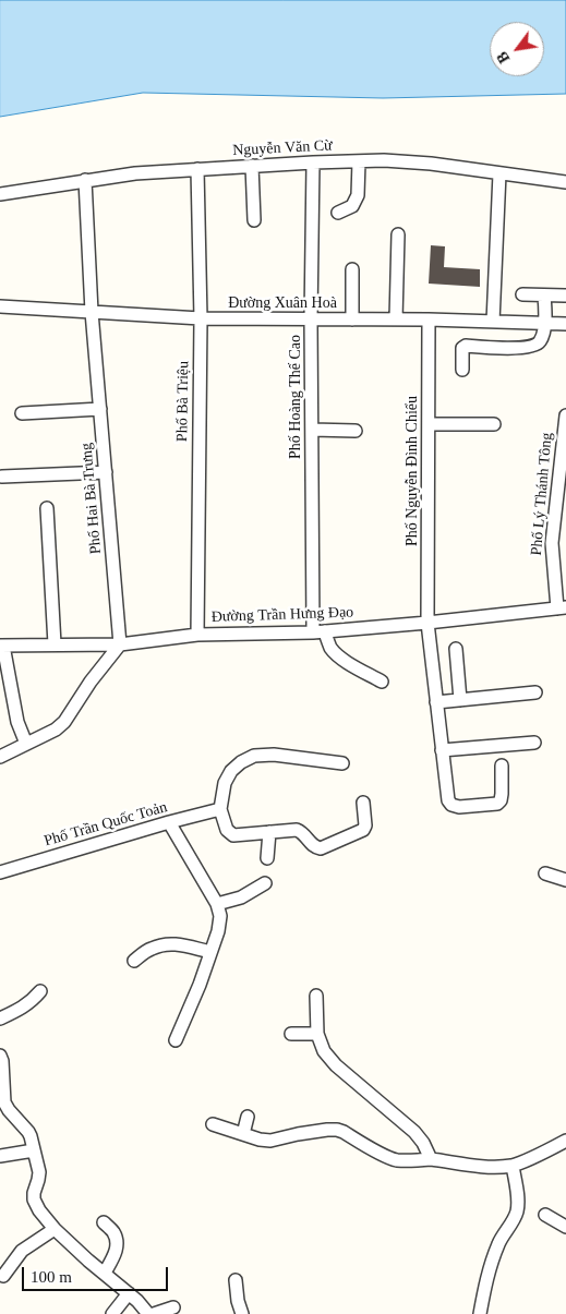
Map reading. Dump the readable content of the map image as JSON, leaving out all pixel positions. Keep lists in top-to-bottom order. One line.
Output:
{"streets":{"street":["Nguyễn Văn Cừ","Đường Xuân Hoà","Phố Hoàng Thế Cao","Phố Bà Triệu","Phố Nguyễn Đình Chiểu","Phố Lý Thánh Tông","Phố Hai Bà Trưng","Đường Trần Hưng Đạo","Phố Trần Quốc Toản"]},"crossings":[["Nguyễn Văn Cừ","Phố Hoàng Thế Cao"],["Nguyễn Văn Cừ","Phố Bà Triệu"],["Nguyễn Văn Cừ","Phố Hai Bà Trưng"],["Đường Xuân Hoà","Phố Hoàng Thế Cao"],["Đường Xuân Hoà","Phố Bà Triệu"],["Đường Xuân Hoà","Phố Nguyễn Đình Chiểu"],["Đường Xuân Hoà","Phố Hai Bà Trưng"],["Phố Hoàng Thế Cao","Đường Trần Hưng Đạo"],["Phố Bà Triệu","Đường Trần Hưng Đạo"],["Phố Nguyễn Đình Chiểu","Đường Trần Hưng Đạo"],["Phố Lý Thánh Tông","Đường Trần Hưng Đạo"],["Phố Hai Bà Trưng","Đường Trần Hưng Đạo"]],"scale_bar":"100 m","north":"bottom left"}
